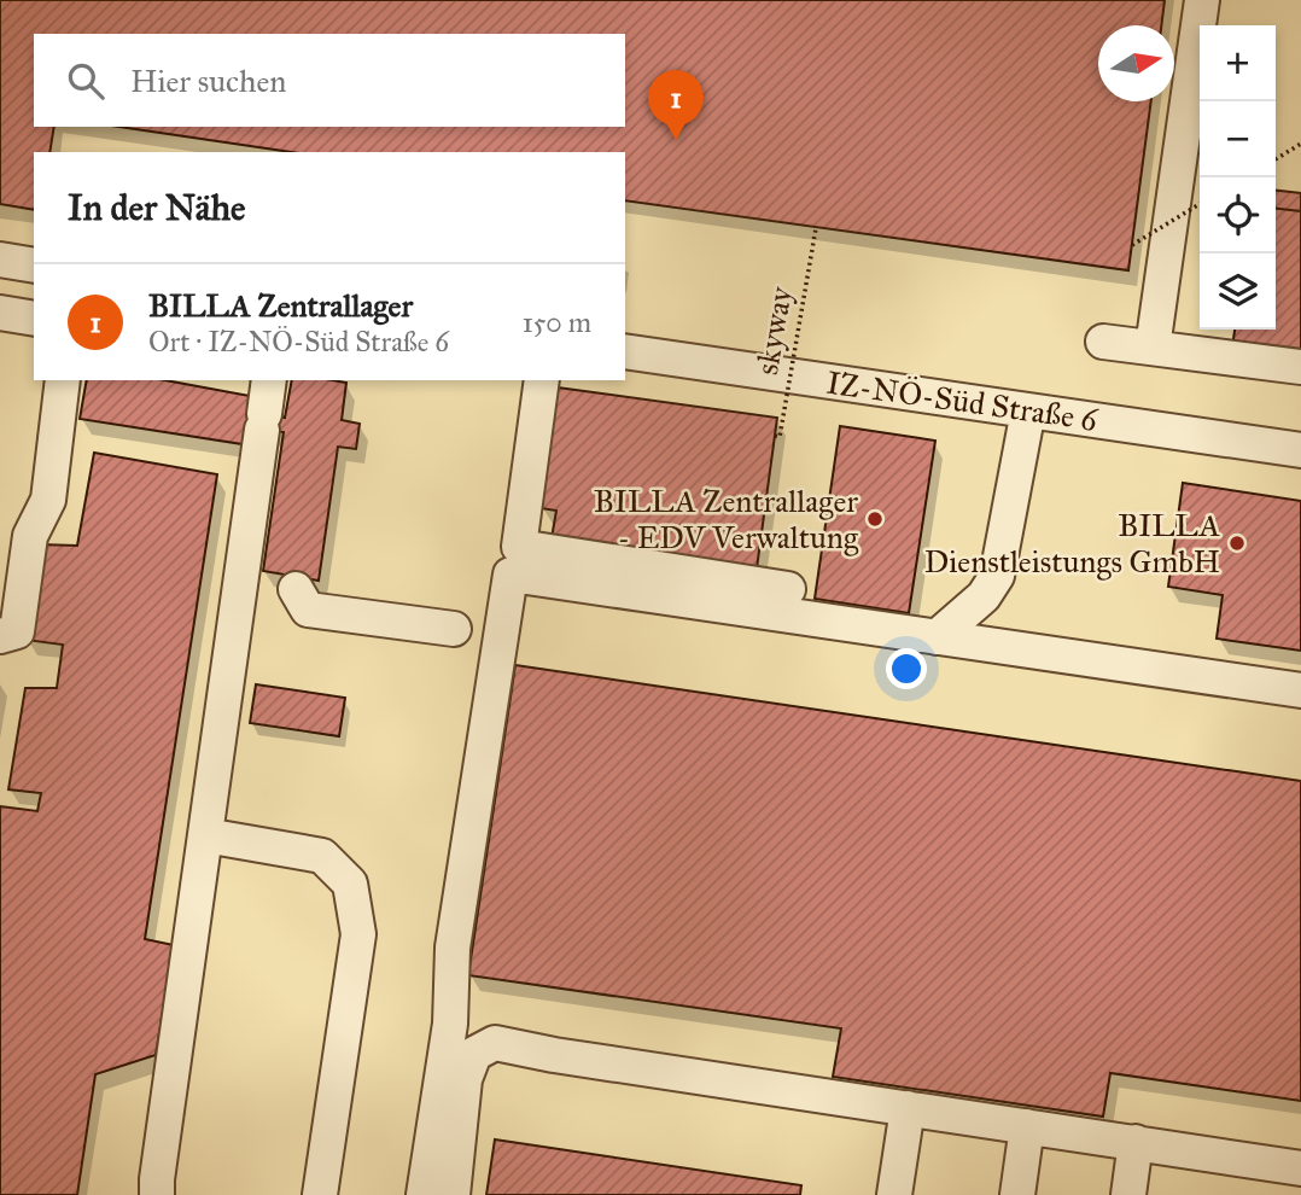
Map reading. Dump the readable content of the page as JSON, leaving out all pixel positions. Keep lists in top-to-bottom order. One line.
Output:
{"streets":{"street":["IZ-NÖ-Süd Straße 6"],"path":["skyway"]},"places":["BILLA Zentrallager - EDV Verwaltung","BILLA Dienstleistungs GmbH"],"north":"right","page":{"map_buttons":["+","−"],"search":"Hier suchen","pins":"1","heading":"In der Nähe","list":[{"mark":"1","name":"BILLA Zentrallager","note":"Ort · IZ-NÖ-Süd Straße 6","value":"150 m"}]}}
